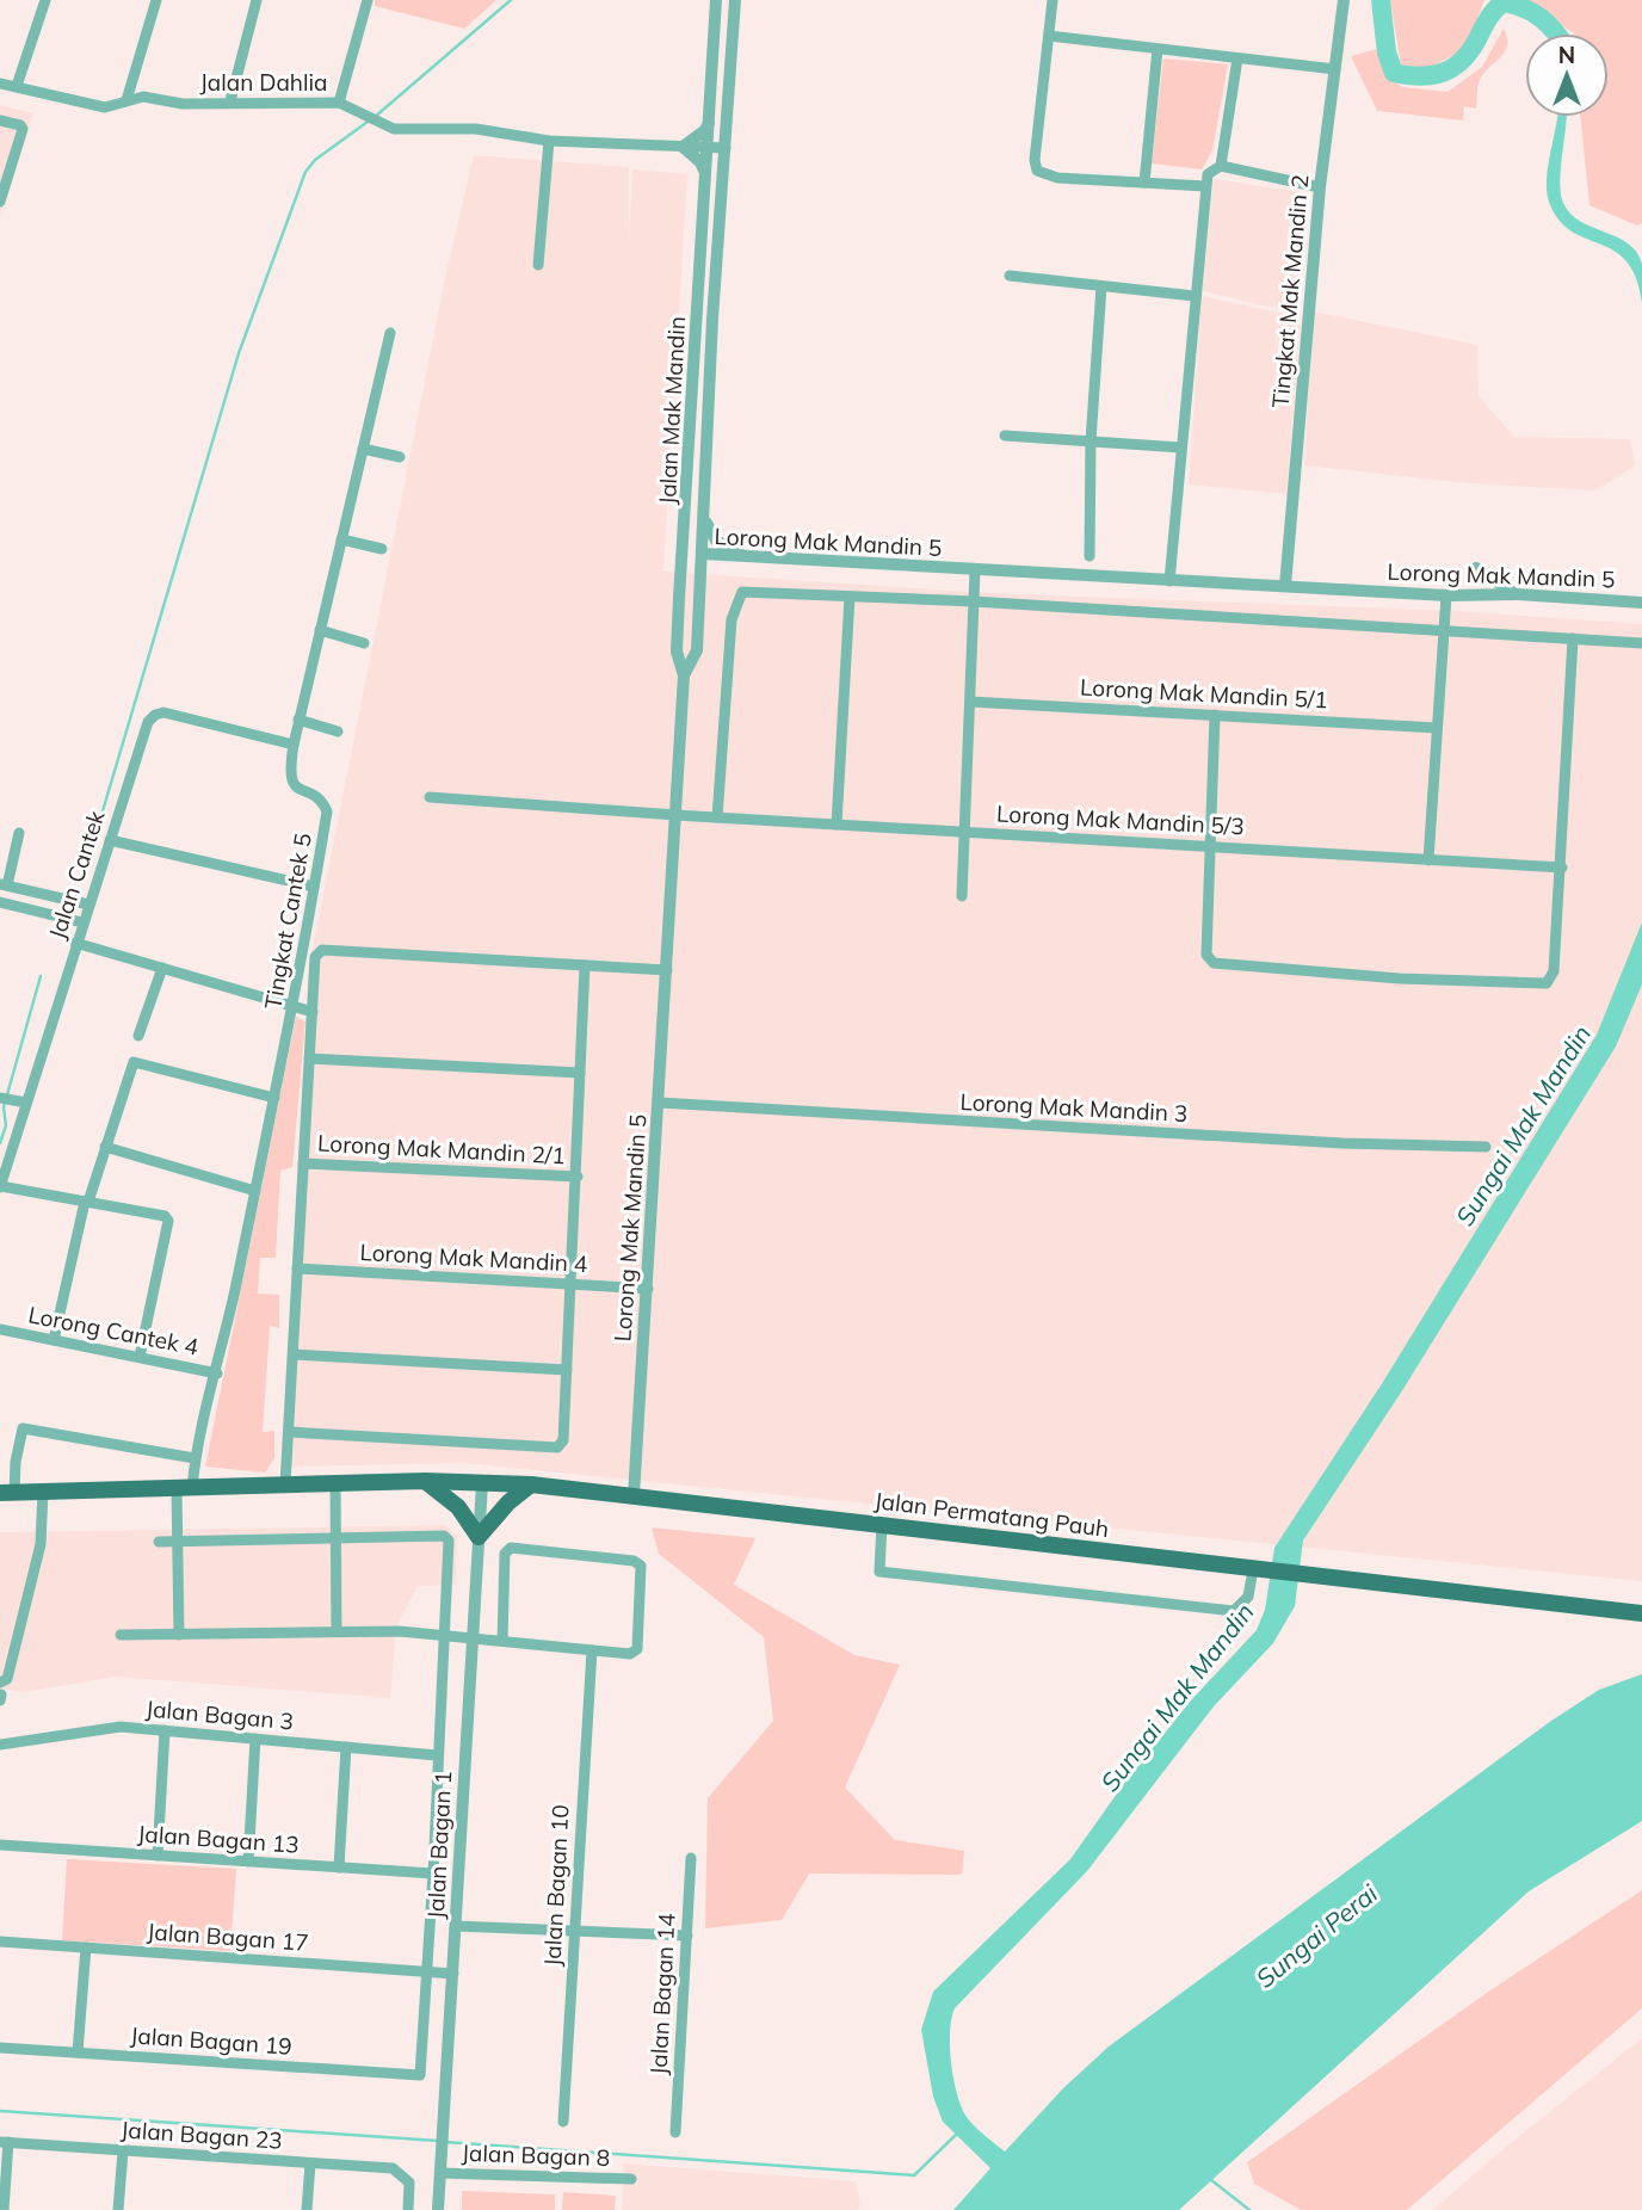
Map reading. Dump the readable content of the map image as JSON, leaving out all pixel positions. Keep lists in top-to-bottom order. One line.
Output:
{"streets":{"main road":["Jalan Permatang Pauh"],"street":["Jalan Dahlia","Tingkat Mak Mandin 2","Jalan Mak Mandin","Lorong Mak Mandin 5","Lorong Mak Mandin 5/1","Lorong Mak Mandin 5/3","Jalan Cantek","Tingkat Cantek 5","Lorong Mak Mandin 3","Lorong Mak Mandin 2/1","Lorong Mak Mandin 4","Lorong Cantek 4","Jalan Bagan 3","Jalan Bagan 13","Jalan Bagan 1","Jalan Bagan 10","Jalan Bagan 17","Jalan Bagan 14","Jalan Bagan 19","Jalan Bagan 23","Jalan Bagan 8"]},"crossings":[["Jalan Dahlia","Jalan Mak Mandin"],["Tingkat Mak Mandin 2","Lorong Mak Mandin 5"],["Jalan Mak Mandin","Lorong Mak Mandin 5"],["Lorong Mak Mandin 5","Lorong Mak Mandin 5/3"],["Lorong Mak Mandin 5","Lorong Mak Mandin 3"],["Lorong Mak Mandin 5","Lorong Mak Mandin 4"],["Lorong Mak Mandin 5","Jalan Permatang Pauh"],["Jalan Cantek","Tingkat Cantek 5"],["Tingkat Cantek 5","Lorong Cantek 4"],["Tingkat Cantek 5","Jalan Permatang Pauh"],["Jalan Permatang Pauh","Jalan Bagan 1"],["Jalan Bagan 3","Jalan Bagan 1"],["Jalan Bagan 13","Jalan Bagan 1"],["Jalan Bagan 1","Jalan Bagan 17"],["Jalan Bagan 1","Jalan Bagan 19"],["Jalan Bagan 1","Jalan Bagan 8"]],"water":["Sungai Mak Mandin","Sungai Perai"],"north":"top"}
